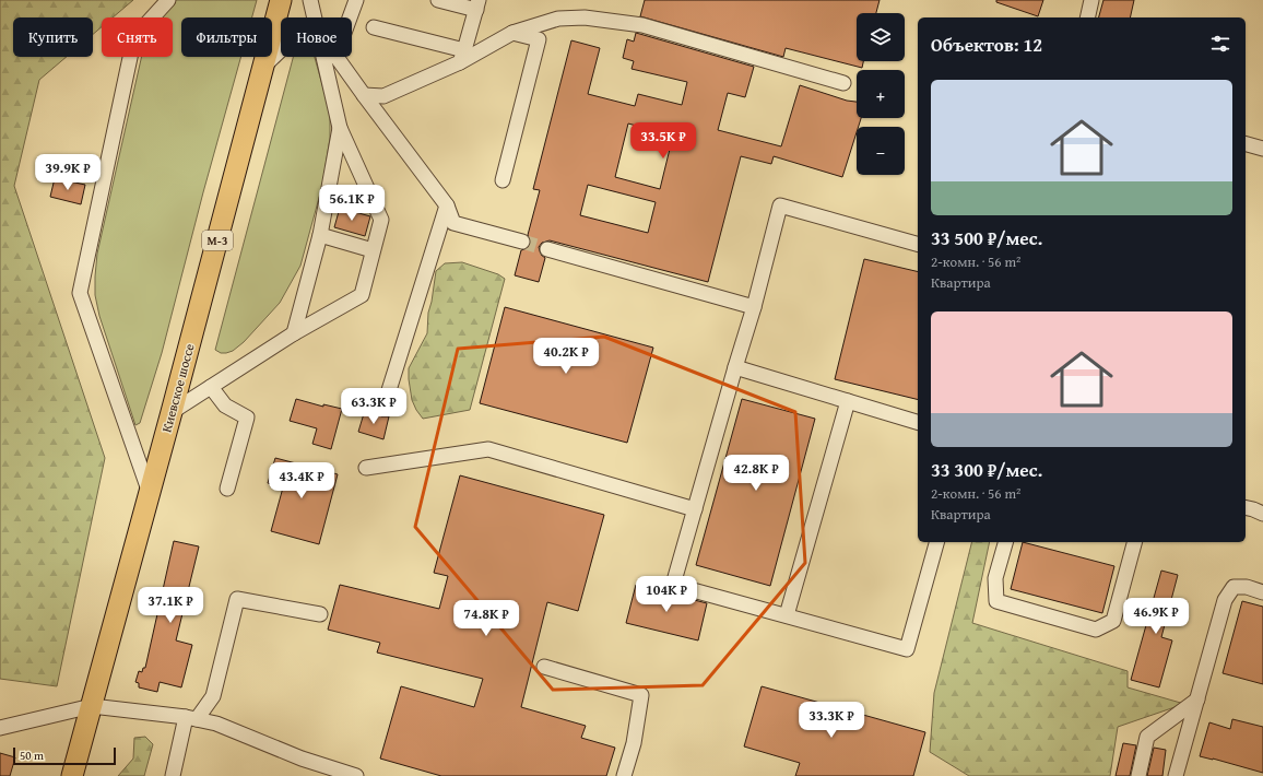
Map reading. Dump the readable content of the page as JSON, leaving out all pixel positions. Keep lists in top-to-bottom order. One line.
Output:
{"streets":{"highway":["М-3","Киевское шоссе"]},"scale_bar":"50 m","page":{"map_buttons":["+","−"],"chip":["Купить","Снять","Фильтры","Новое"],"heading":"Объектов: 12","list":[{"name":"33 500 ₽/мес.","note":"2-комн. · 56 m² · Квартира"},{"name":"33 300 ₽/мес.","note":"2-комн. · 56 m² · Квартира"}],"price":["33.5K ₽","39.9K ₽","56.1K ₽","40.2K ₽","63.3K ₽","42.8K ₽","43.4K ₽","104K ₽","37.1K ₽","46.9K ₽","74.8K ₽","33.3K ₽"],"scale":"50 m"}}
